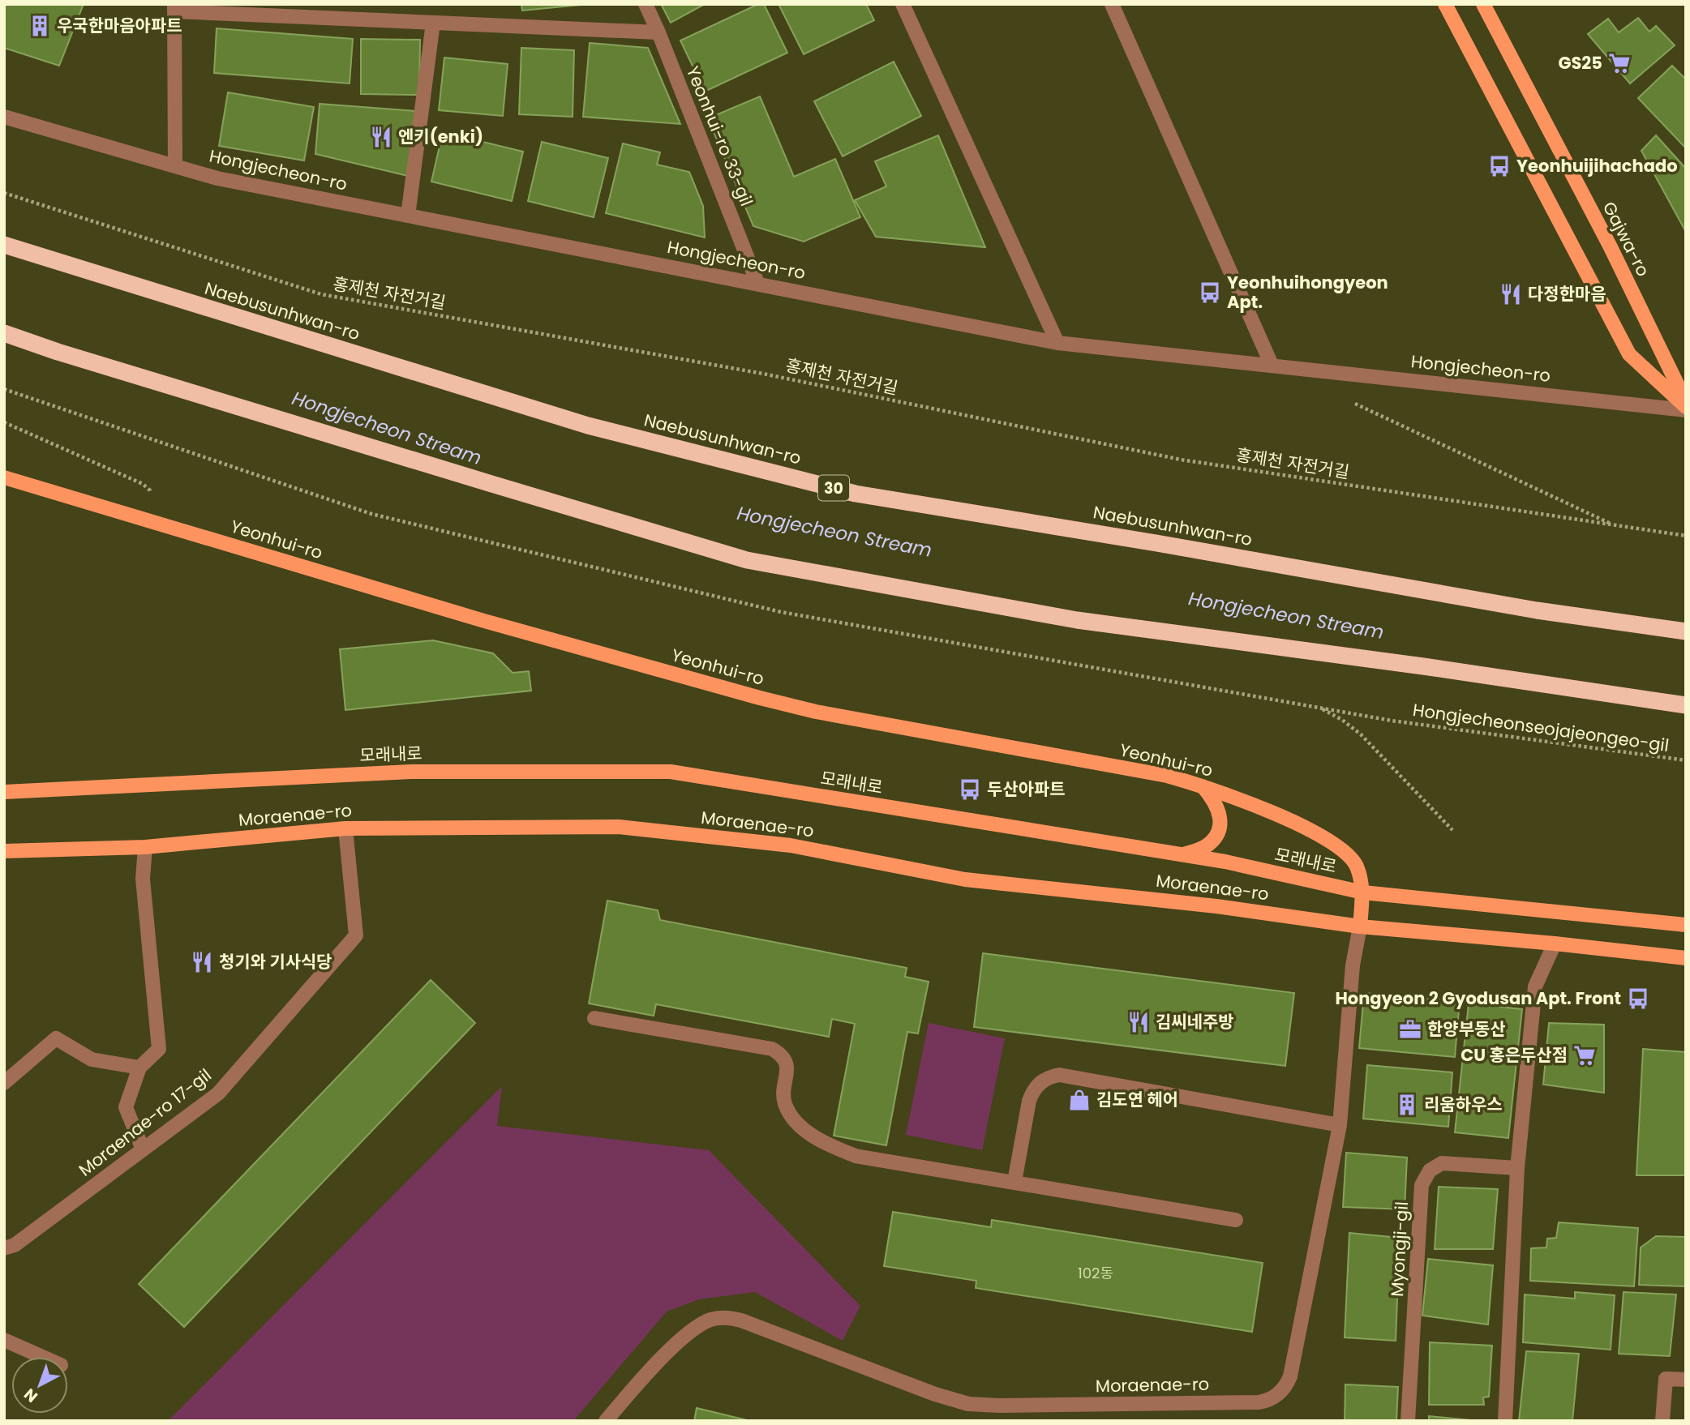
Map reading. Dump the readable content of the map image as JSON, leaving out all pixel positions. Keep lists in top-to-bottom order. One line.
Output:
{"streets":{"highway":["Naebusunhwan-ro","30"],"main road":["Gajwa-ro","Yeonhui-ro","모래내로","Moraenae-ro"],"street":["Yeonhui-ro 33-gil","Hongjecheon-ro","Moraenae-ro 17-gil","Myongji-gil"],"path":["홍제천 자전거길","Hongjecheonseojajeongeo-gil"]},"crossings":[["Yeonhui-ro 33-gil","Hongjecheon-ro"],["Yeonhui-ro","모래내로"],["Yeonhui-ro","Moraenae-ro"],["Moraenae-ro","Moraenae-ro 17-gil"]],"water":["Hongjecheon Stream"],"places":{"building":["우국한마음아파트","리움하우스"],"supermarket":["GS25","CU 홍은두산점"],"restaurant":["엔키(enki)","다정한마음","청기와 기사식당","김씨네주방"],"bus stop":["Yeonhuijihachado","Yeonhuihongyeon Apt.","두산아파트","Hongyeon 2 Gyodusan Apt. Front"],"office":["한양부동산"],"shop":["김도연 헤어"]},"house_numbers":["102동"],"north":"bottom left"}
